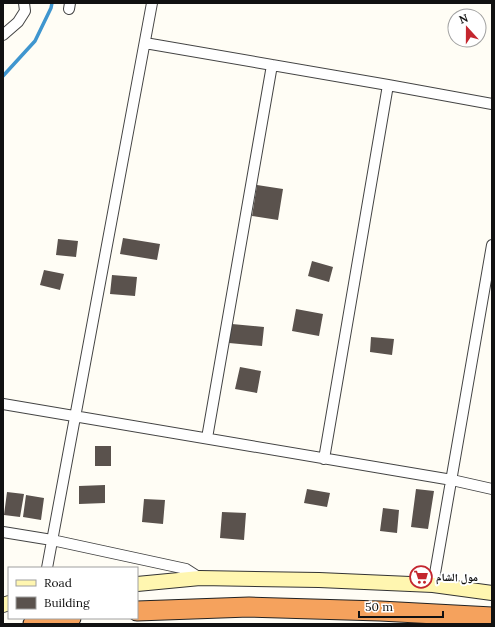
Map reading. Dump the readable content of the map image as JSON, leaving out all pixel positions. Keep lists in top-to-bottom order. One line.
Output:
{"places":{"supermarket":["مول الشام"]},"legend":["Road","Building"],"scale_bar":"50 m","north":"top"}
